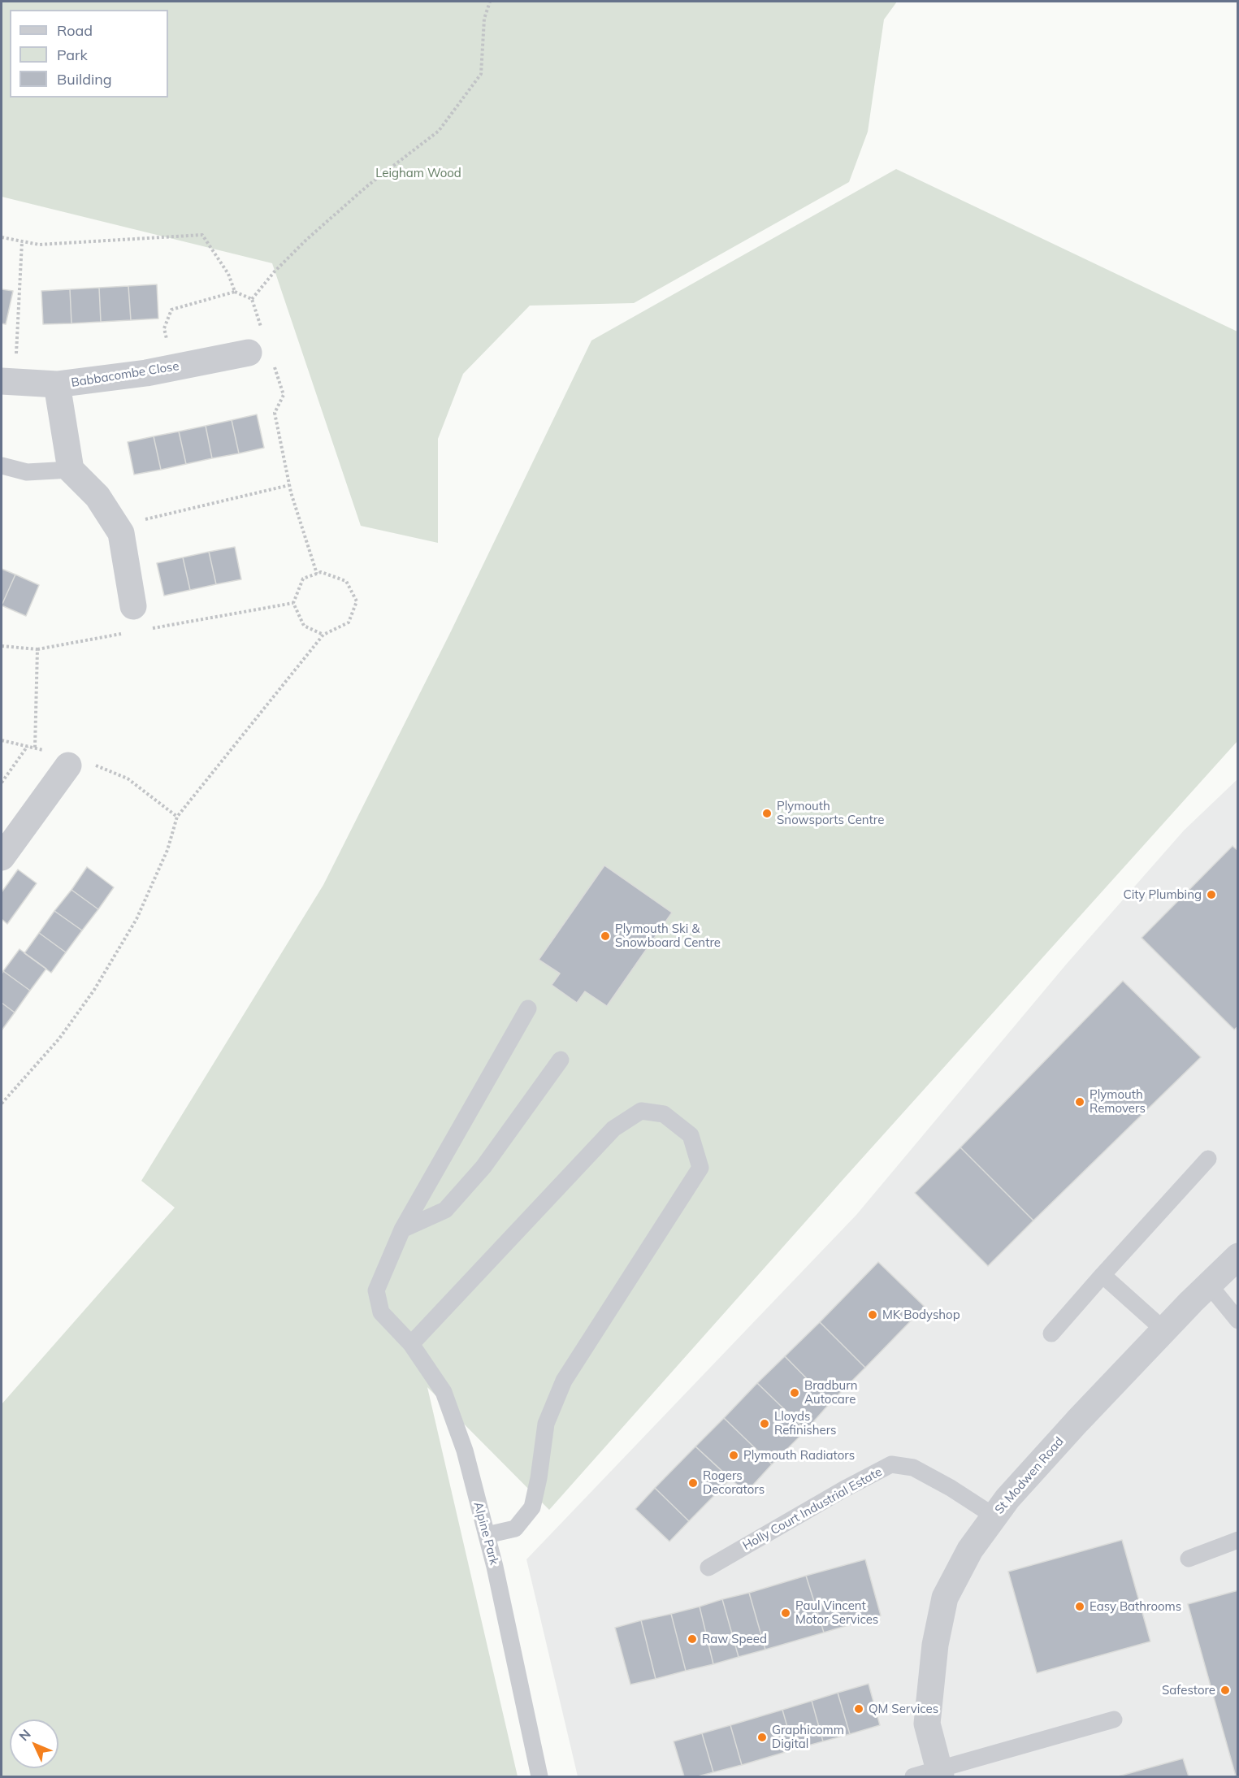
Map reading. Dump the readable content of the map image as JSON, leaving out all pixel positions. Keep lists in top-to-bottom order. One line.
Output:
{"streets":{"street":["Babbacombe Close","St Modwen Road"],"lane":["Holly Court Industrial Estate","Alpine Park"]},"crossings":[["St Modwen Road","Holly Court Industrial Estate"]],"parks":["Leigham Wood"],"places":["Plymouth Snowsports Centre","City Plumbing","Plymouth Ski & Snowboard Centre","Plymouth Removers","MK Bodyshop","Bradburn Autocare","Lloyds Refinishers","Plymouth Radiators","Rogers Decorators","Easy Bathrooms","Paul Vincent Motor Services","Raw Speed","Safestore","QM Services","Graphicomm Digital"],"legend":["Road","Park","Building"],"north":"top left"}
